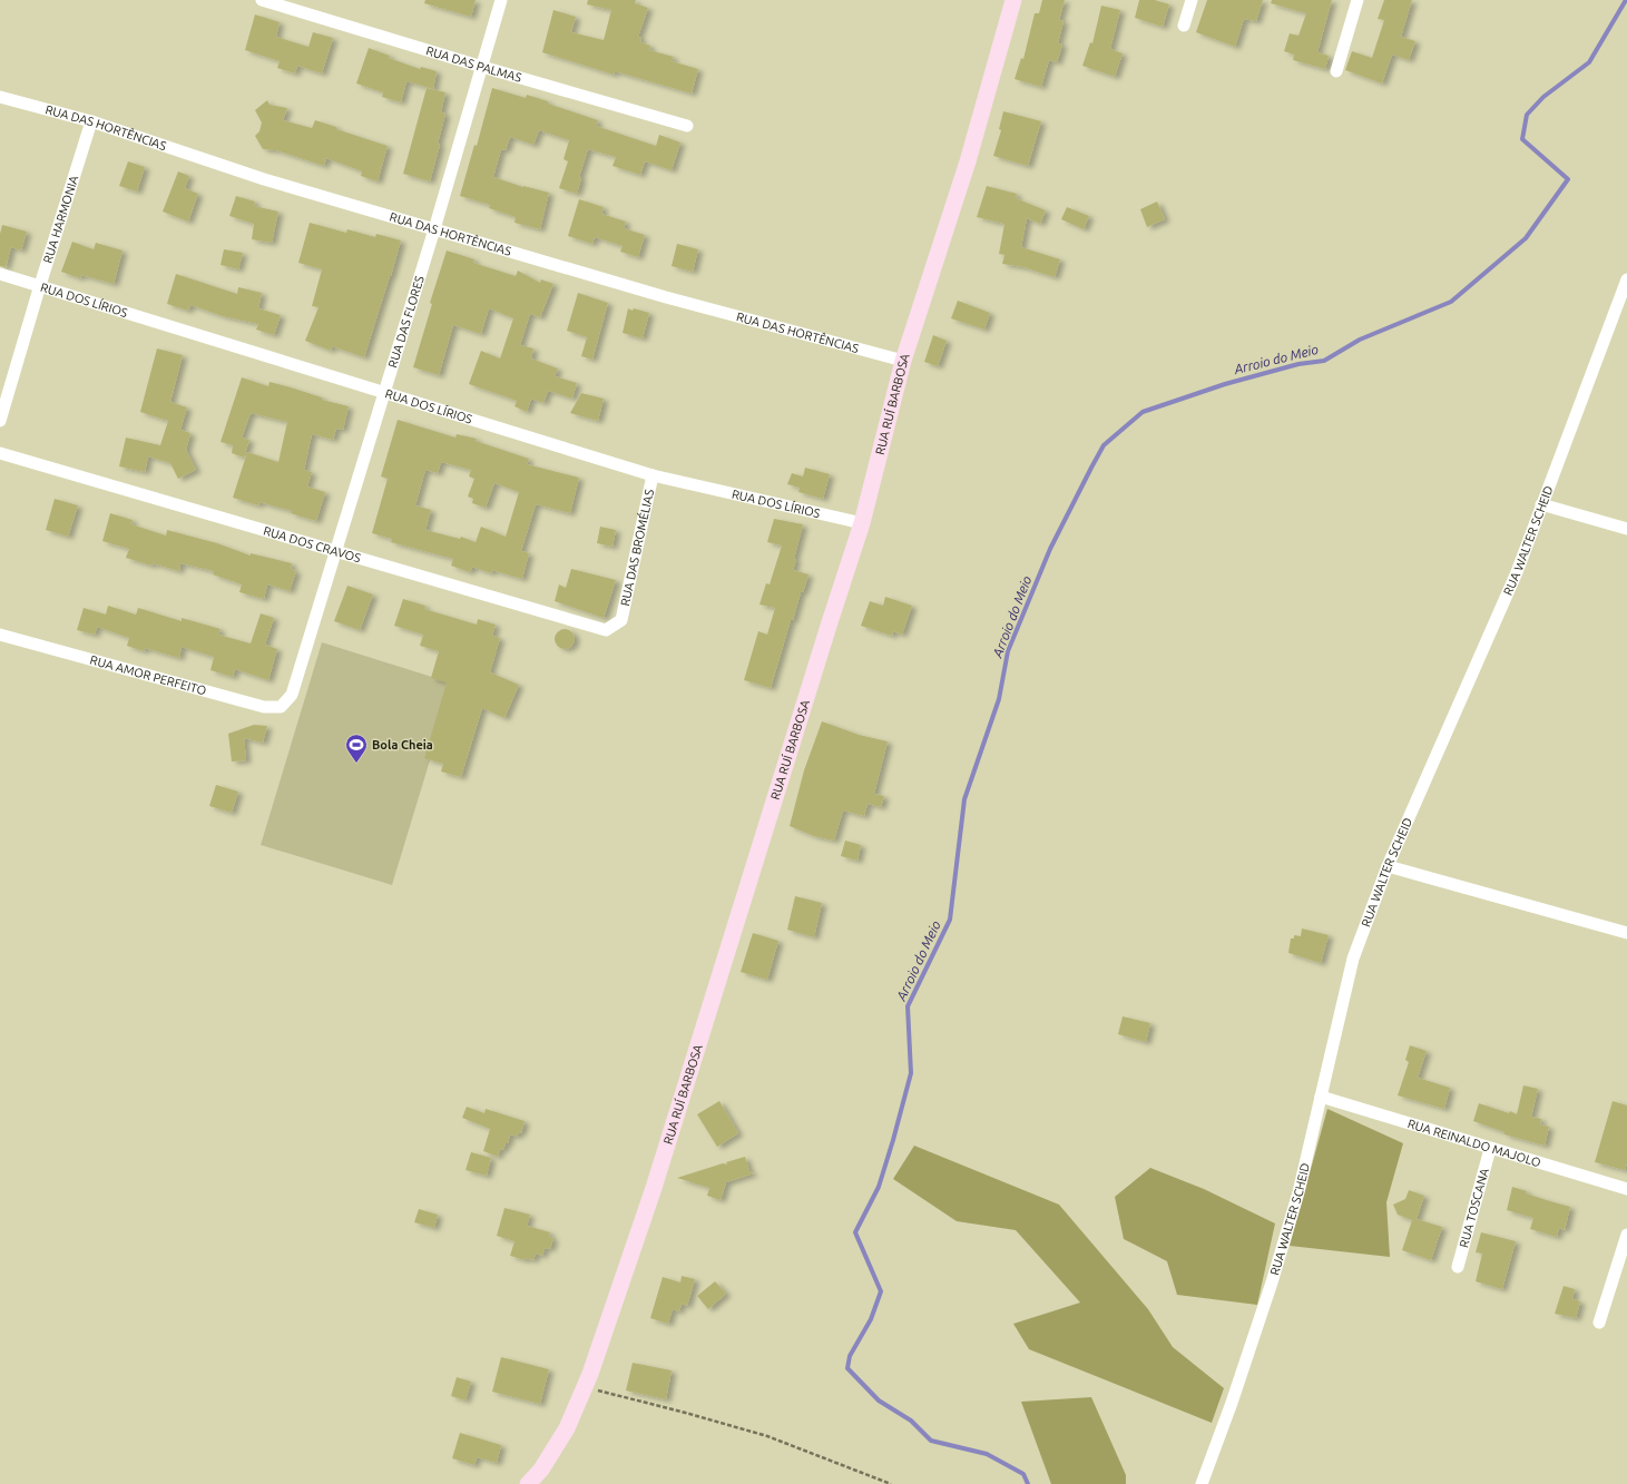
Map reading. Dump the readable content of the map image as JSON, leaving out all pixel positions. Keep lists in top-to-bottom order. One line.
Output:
{"streets":{"main road":["RUA RUÍ BARBOSA"],"street":["RUA DAS PALMAS","RUA DAS HORTÊNCIAS","RUA HARMONIA","RUA DOS LÍRIOS","RUA DAS FLORES","RUA WALTER SCHEID","RUA DOS CRAVOS","RUA DAS BROMÉLIAS","RUA AMOR PERFEITO","RUA REINALDO MAJOLO","RUA TOSCANA"]},"crossings":[["RUA DAS PALMAS","RUA DAS FLORES"],["RUA DAS HORTÊNCIAS","RUA HARMONIA"],["RUA DAS HORTÊNCIAS","RUA DAS FLORES"],["RUA DAS HORTÊNCIAS","RUA RUÍ BARBOSA"],["RUA HARMONIA","RUA DOS LÍRIOS"],["RUA DOS LÍRIOS","RUA DAS FLORES"],["RUA DOS LÍRIOS","RUA RUÍ BARBOSA"],["RUA DOS LÍRIOS","RUA DAS BROMÉLIAS"],["RUA DAS FLORES","RUA DOS CRAVOS"],["RUA DAS FLORES","RUA AMOR PERFEITO"],["RUA WALTER SCHEID","RUA REINALDO MAJOLO"],["RUA DOS CRAVOS","RUA DAS BROMÉLIAS"],["RUA REINALDO MAJOLO","RUA TOSCANA"]],"water":["Arroio do Meio"],"places":{"sports":["Bola Cheia"]}}
